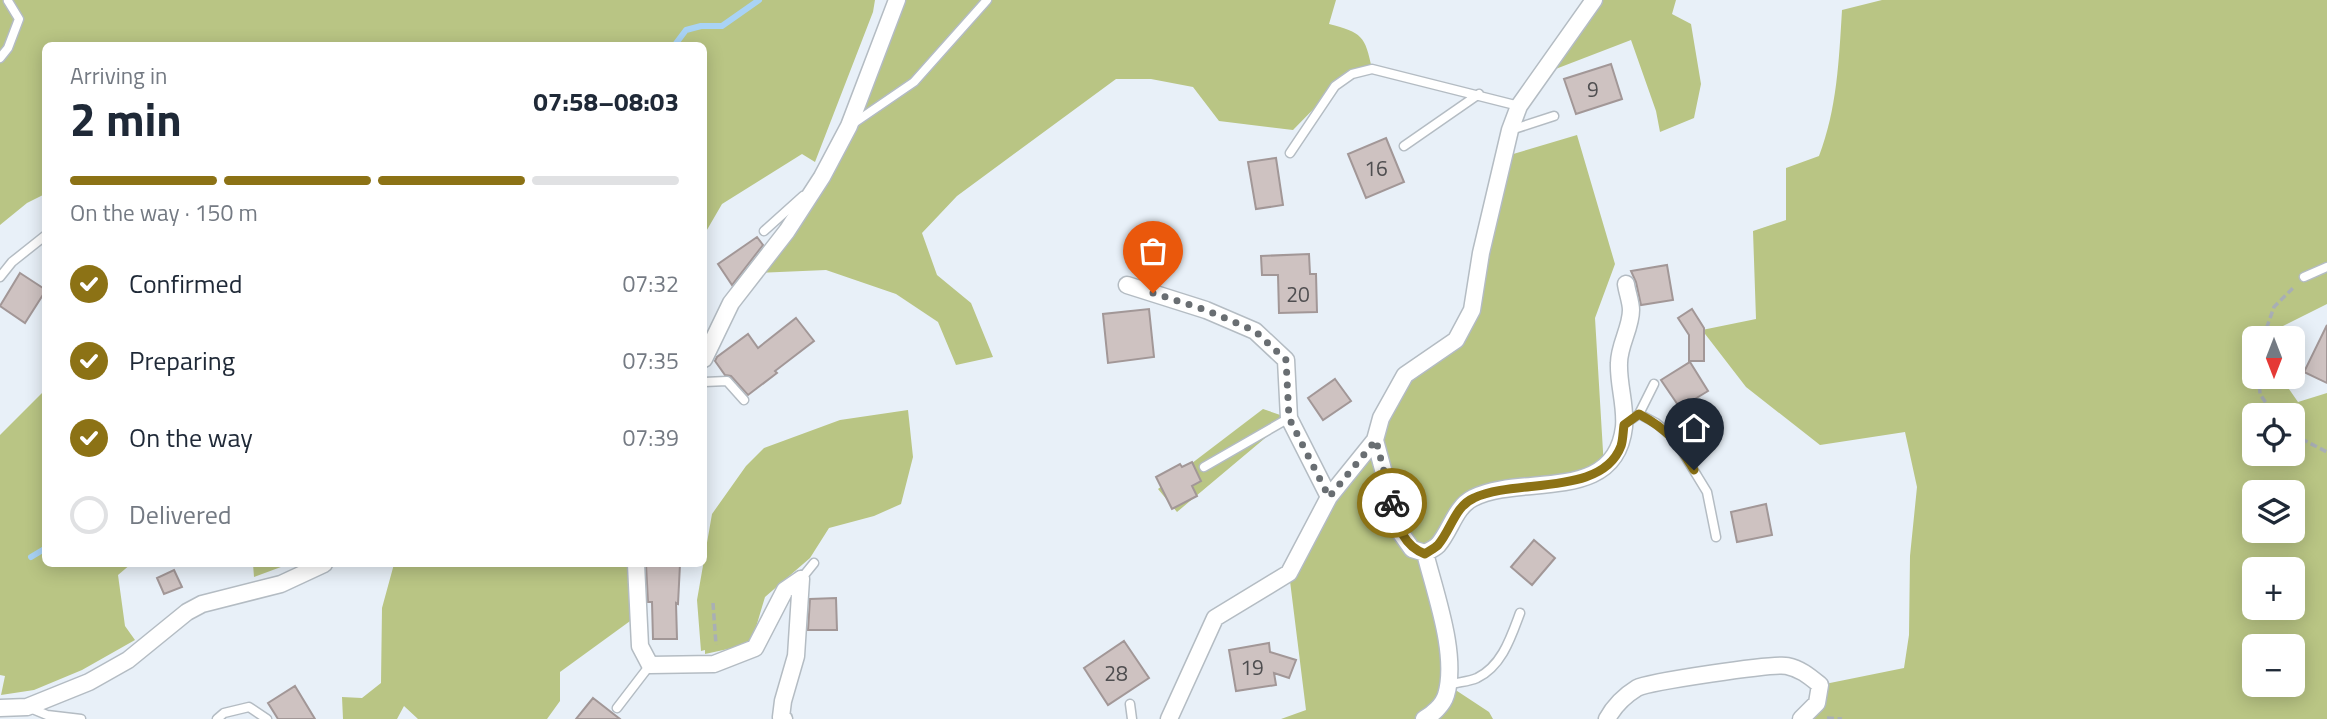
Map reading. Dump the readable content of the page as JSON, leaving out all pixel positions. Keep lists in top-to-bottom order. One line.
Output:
{"house_numbers":["9","16","20","19","28"],"north":"bottom","page":{"heading":["2 min","Arriving in","07:58–08:03"],"bar":"On the way · 150 m","list":[["Confirmed","07:32"],["Preparing","07:35"],["On the way","07:39"],"Delivered"],"map_buttons":["+","−"]}}
